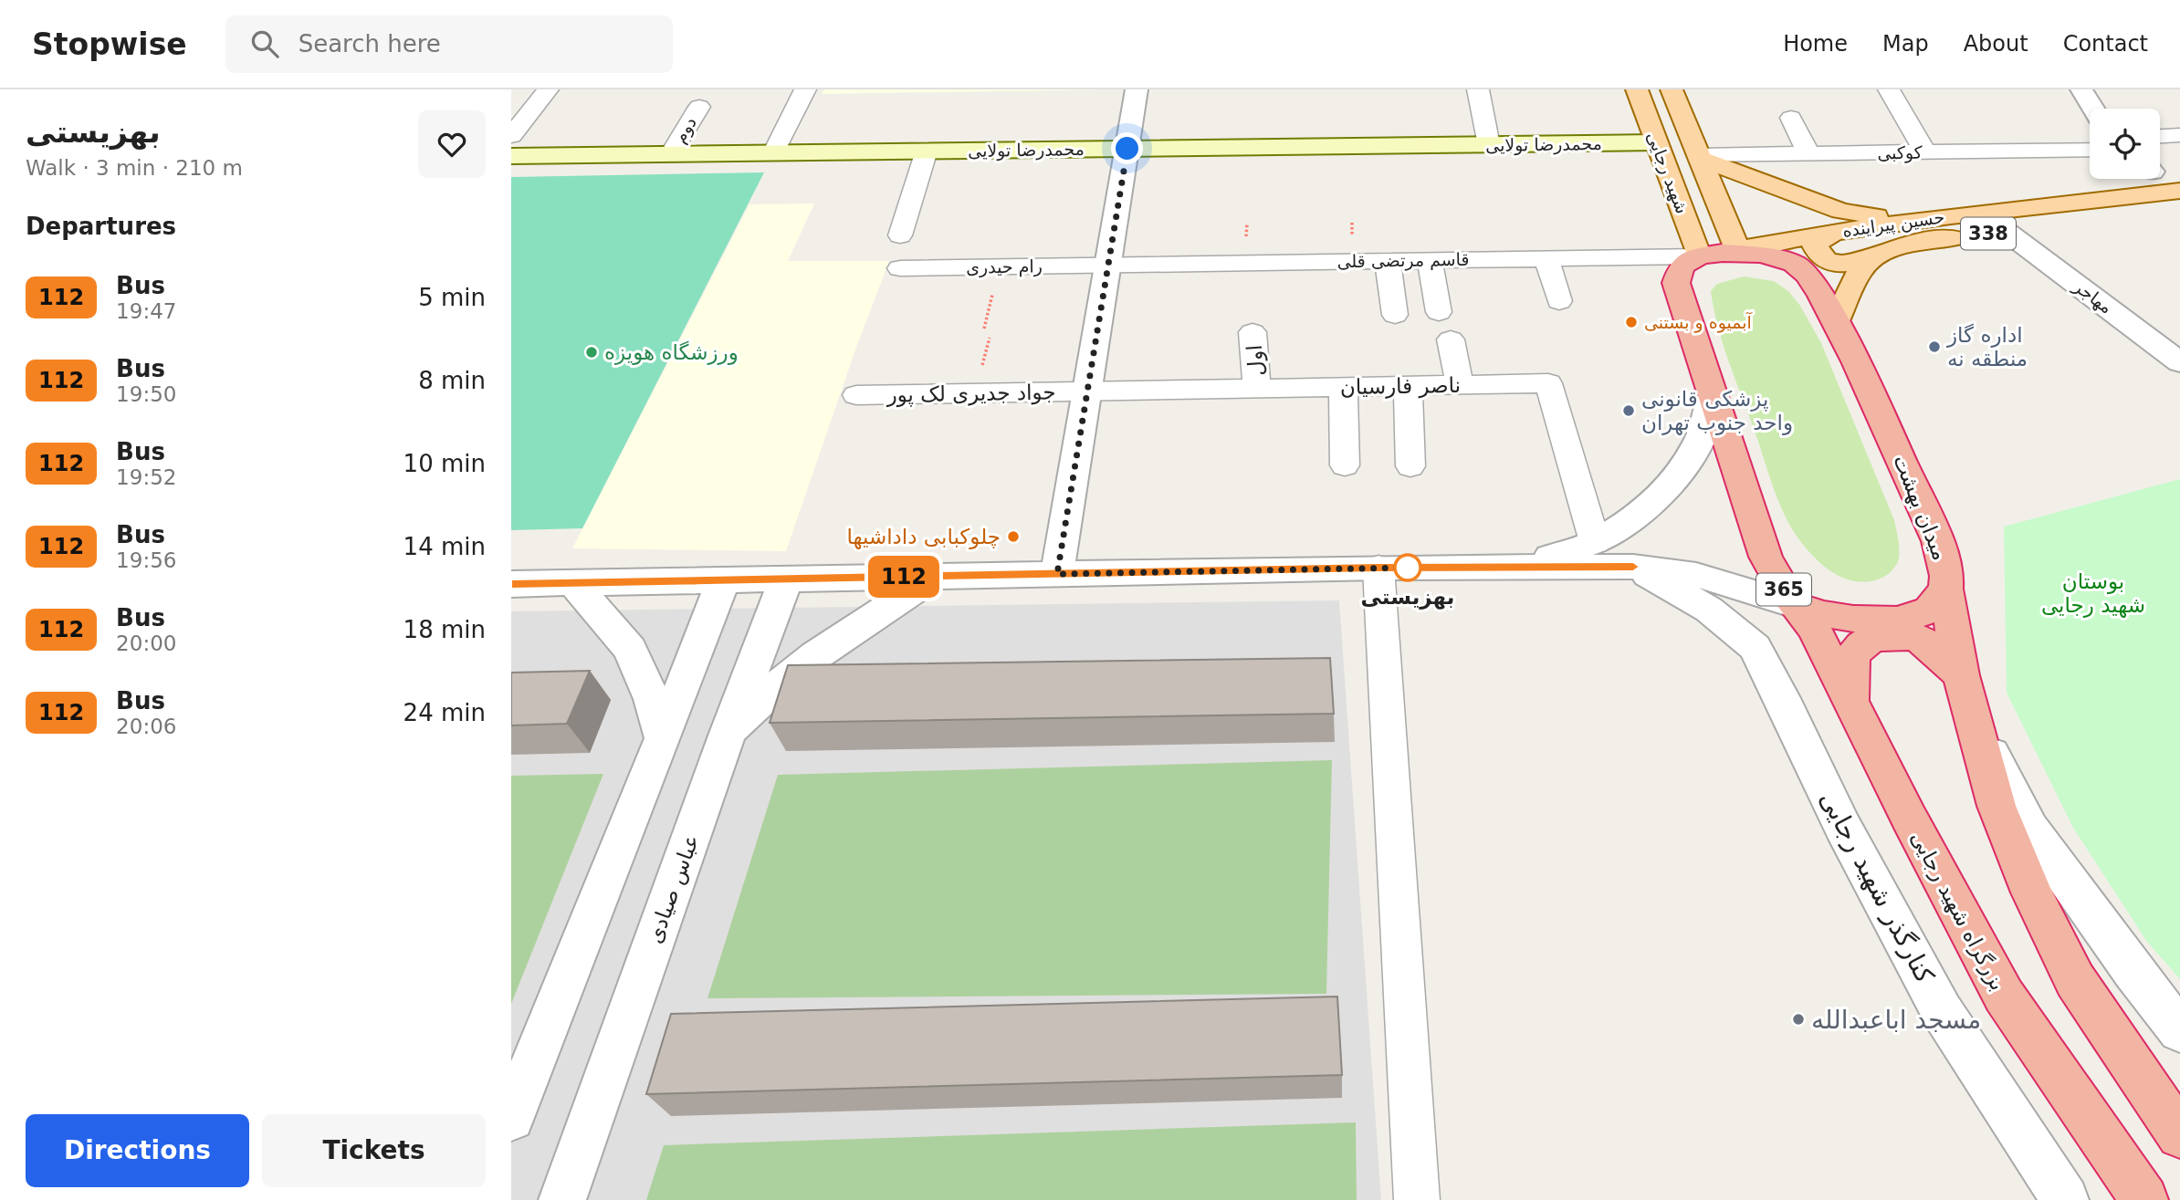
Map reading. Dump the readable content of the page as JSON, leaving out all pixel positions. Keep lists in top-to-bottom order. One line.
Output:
{"streets":{"highway":["میدان بهشت","365","بزرگراه شهید رجایی"],"main road":["محمدرضا تولایی","شهید رجایی","حسین پیراینده","338"],"street":["دوم","کوکبی","قاسم مرتضی قلی","رام حیدری","مهاجر","اول","ناصر فارسیان","جواد جدیری لک پور","کنارگذر شهید رجایی","عباس صیادی"]},"crossings":[["دوم","محمدرضا تولایی"],["محمدرضا تولایی","شهید رجایی"],["کوکبی","شهید رجایی"],["شهید رجایی","حسین پیراینده"],["شهید رجایی","قاسم مرتضی قلی"],["شهید رجایی","میدان بهشت"],["شهید رجایی","365"],["حسین پیراینده","قاسم مرتضی قلی"],["حسین پیراینده","مهاجر"],["حسین پیراینده","میدان بهشت"],["حسین پیراینده","365"],["قاسم مرتضی قلی","رام حیدری"],["قاسم مرتضی قلی","میدان بهشت"],["قاسم مرتضی قلی","365"],["اول","ناصر فارسیان"],["ناصر فارسیان","جواد جدیری لک پور"],["میدان بهشت","365"],["میدان بهشت","بزرگراه شهید رجایی"],["365","بزرگراه شهید رجایی"]],"parks":["بوستان شهید رجایی"],"places":["آبمیوه و بستنی","اداره گاز منطقه نه","ورزشگاه هویزه","پزشکی قانونی واحد جنوب تهران","چلوکبابی داداشیها","بهزیستی","مسجد اباعبدالله"],"lines":["bus line 112"],"page":{"header":"Stopwise","search":"Search here","nav":["Home","Map","About","Contact"],"heading":[["بهزیستی","Walk · 3 min · 210 m"],"Departures"],"on_map":"112","list":[{"mark":"112","name":"Bus","note":"19:47","value":"5 min"},{"mark":"112","name":"Bus","note":"19:50","value":"8 min"},{"mark":"112","name":"Bus","note":"19:52","value":"10 min"},{"mark":"112","name":"Bus","note":"19:56","value":"14 min"},{"mark":"112","name":"Bus","note":"20:00","value":"18 min"},{"mark":"112","name":"Bus","note":"20:06","value":"24 min"}],"buttons":["Directions","Tickets"]}}
